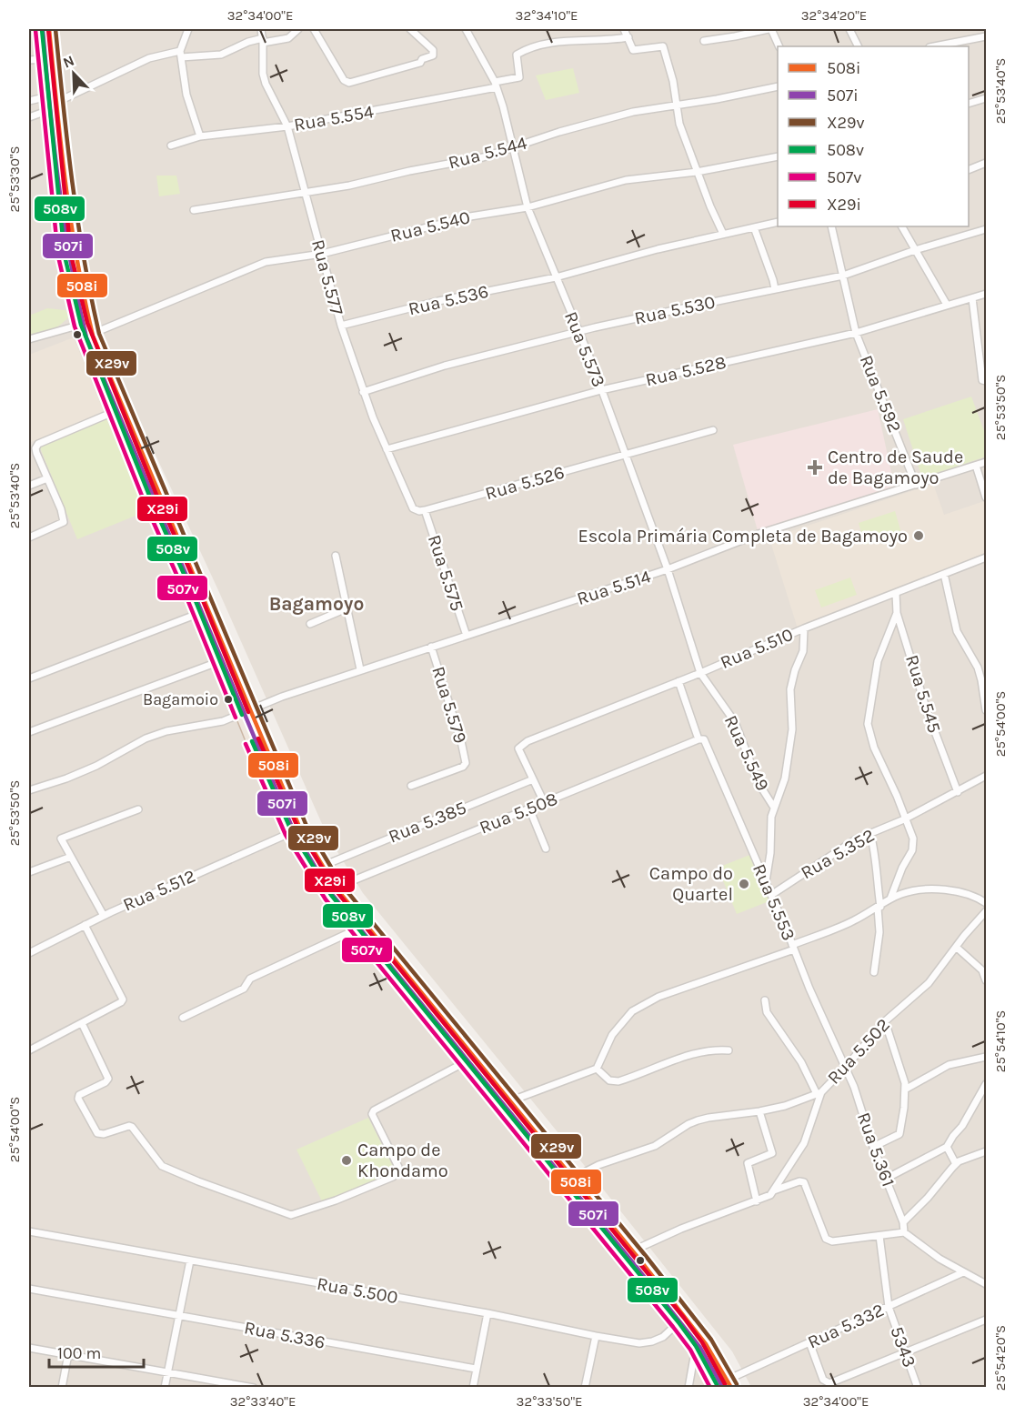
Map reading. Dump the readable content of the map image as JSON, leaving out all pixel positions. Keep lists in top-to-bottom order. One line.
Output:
{"streets":{"street":["Rua 5.554","Rua 5.544","Rua 5.540","Rua 5.577","Rua 5.536","Rua 5.530","Rua 5.573","Rua 5.528","Rua 5.592","Rua 5.526","Rua 5.575","Rua 5.514","Rua 5.510","Rua 5.545","Rua 5.579","Rua 5.549","Rua 5.508","Rua 5.385","Rua 5.352","Rua 5.512","Rua 5.553","Rua 5.502","Rua 5.361","Rua 5.500","Rua 5.332","Rua 5.336","5343"]},"crossings":[["Rua 5.554","Rua 5.577"],["Rua 5.554","Rua 5.573"],["Rua 5.544","Rua 5.577"],["Rua 5.544","Rua 5.573"],["Rua 5.540","Rua 5.577"],["Rua 5.540","Rua 5.573"],["Rua 5.577","Rua 5.536"],["Rua 5.577","Rua 5.530"],["Rua 5.577","Rua 5.528"],["Rua 5.577","Rua 5.526"],["Rua 5.577","Rua 5.575"],["Rua 5.536","Rua 5.573"],["Rua 5.530","Rua 5.573"],["Rua 5.530","Rua 5.592"],["Rua 5.573","Rua 5.528"],["Rua 5.573","Rua 5.526"],["Rua 5.573","Rua 5.514"],["Rua 5.573","Rua 5.510"],["Rua 5.573","Rua 5.549"],["Rua 5.528","Rua 5.592"],["Rua 5.592","Rua 5.514"],["Rua 5.526","Rua 5.575"],["Rua 5.575","Rua 5.514"],["Rua 5.514","Rua 5.579"],["Rua 5.510","Rua 5.545"],["Rua 5.510","Rua 5.549"],["Rua 5.510","Rua 5.385"],["Rua 5.510","Rua 5.553"],["Rua 5.545","Rua 5.352"],["Rua 5.508","Rua 5.553"],["Rua 5.352","Rua 5.553"],["Rua 5.553","Rua 5.502"],["Rua 5.553","Rua 5.361"],["Rua 5.502","Rua 5.361"],["Rua 5.332","5343"]],"districts":["Bagamoyo"],"places":{"health":["Centro de Saude de Bagamoyo"],"other":["Escola Primária Completa de Bagamoyo","Bagamoio","Campo do Quartel","Campo de Khondamo"]},"lines":["transit line 508i","transit line X29v","transit line 508v","transit line X29i","transit line 507i","transit line 507v"],"legend":["508i","507i","X29v","508v","507v","X29i"],"scale_bar":"100 m","north":"top left","coordinates":["32°34'00\"E","32°34'10\"E","32°34'20\"E","25°53'40\"S","25°53'30\"S","25°53'50\"S","25°54'00\"S","25°54'10\"S","25°54'20\"S","32°33'40\"E","32°33'50\"E"]}
